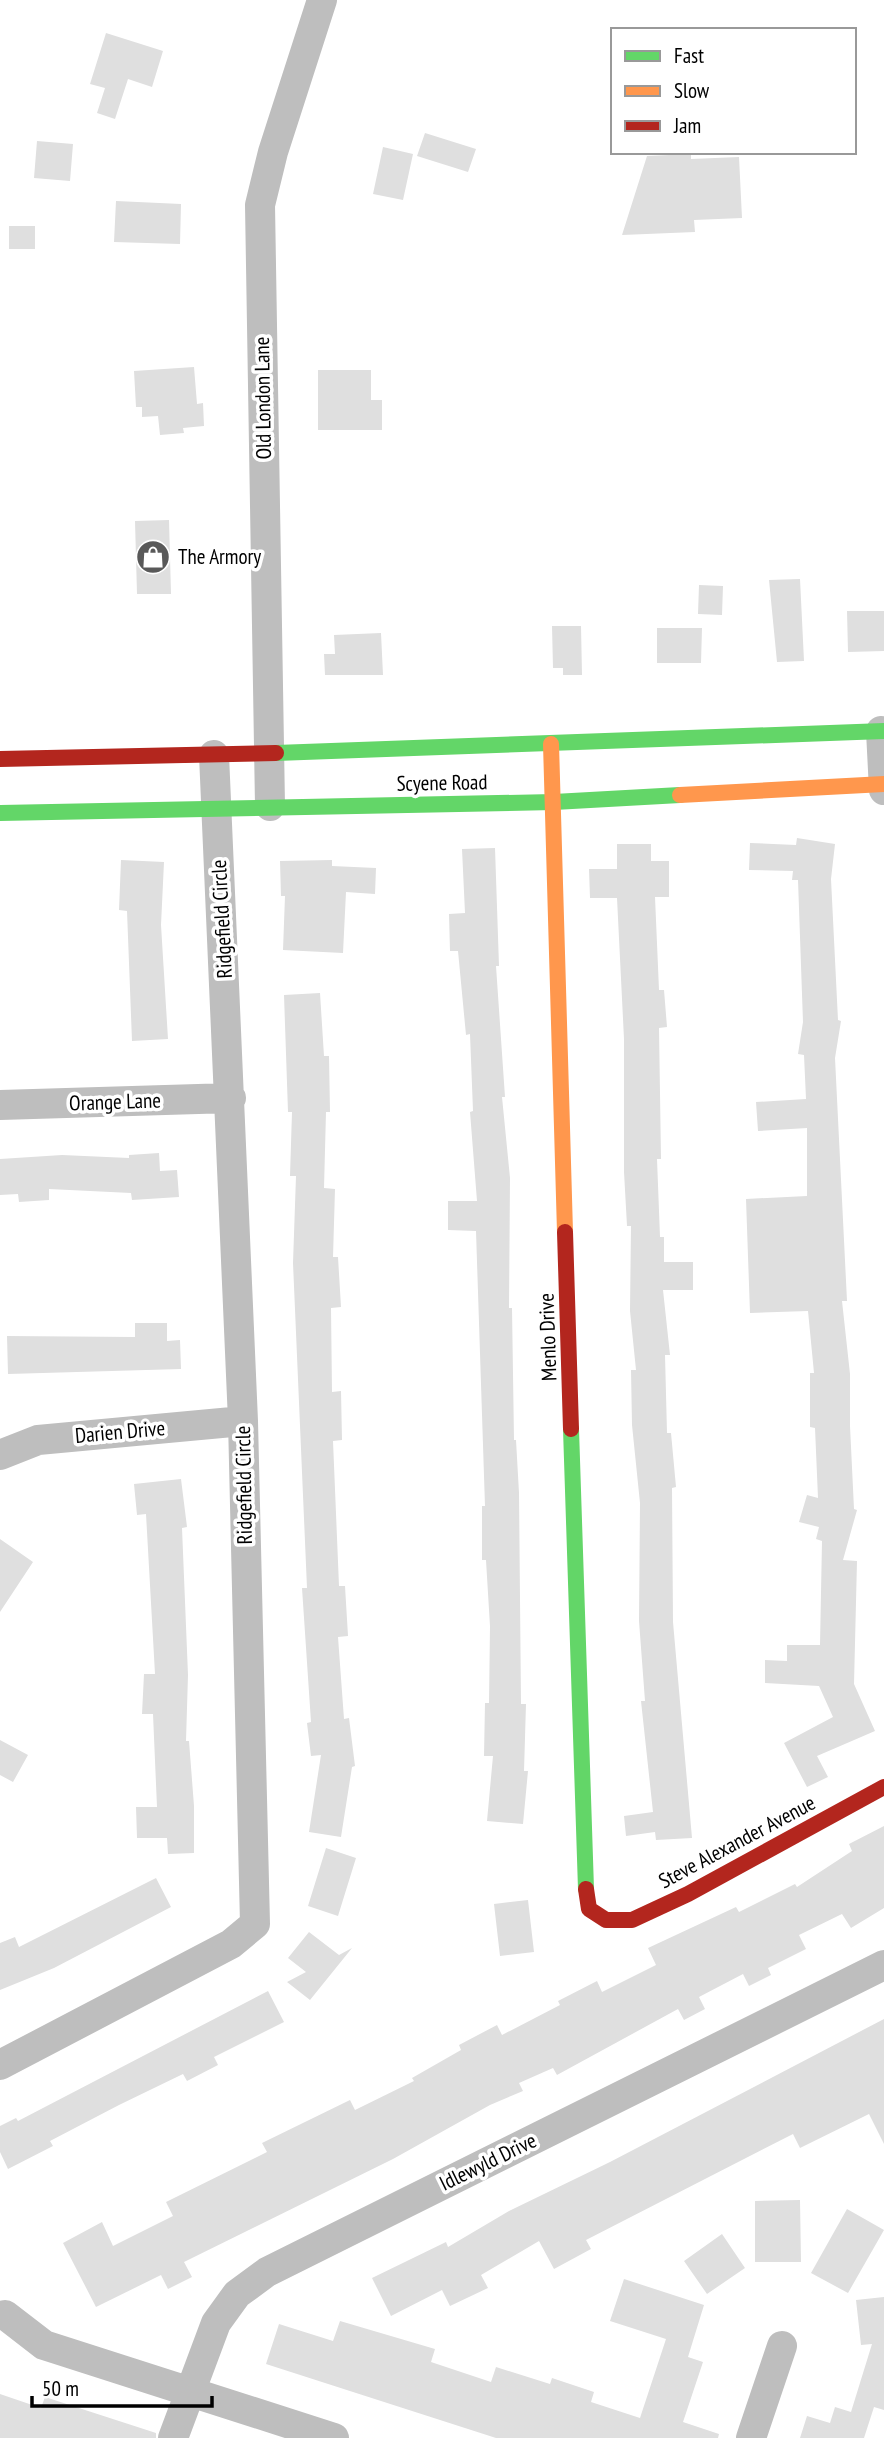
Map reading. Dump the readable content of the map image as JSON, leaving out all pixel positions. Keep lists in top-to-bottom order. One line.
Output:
{"streets":{"main road":["Scyene Road","Menlo Drive","Steve Alexander Avenue"],"street":["Old London Lane","Ridgefield Circle","Orange Lane","Darien Drive","Idlewyld Drive"]},"crossings":[["Old London Lane","Scyene Road"],["Scyene Road","Ridgefield Circle"],["Scyene Road","Menlo Drive"],["Ridgefield Circle","Orange Lane"],["Ridgefield Circle","Darien Drive"],["Menlo Drive","Steve Alexander Avenue"]],"places":{"shop":["The Armory"]},"legend":["Fast","Slow","Jam"],"scale_bar":"50 m"}
